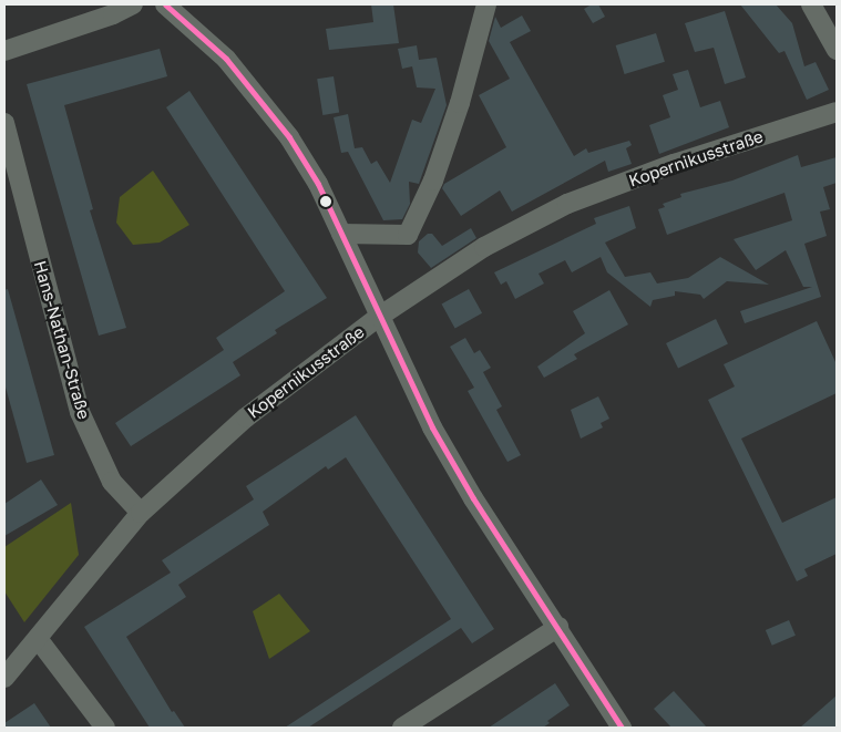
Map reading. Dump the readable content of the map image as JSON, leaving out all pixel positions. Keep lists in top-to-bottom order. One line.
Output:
{"streets":{"street":["Kopernikusstraße","Hans-Nathan-Straße"]},"crossings":[["Kopernikusstraße","Hans-Nathan-Straße"]]}
